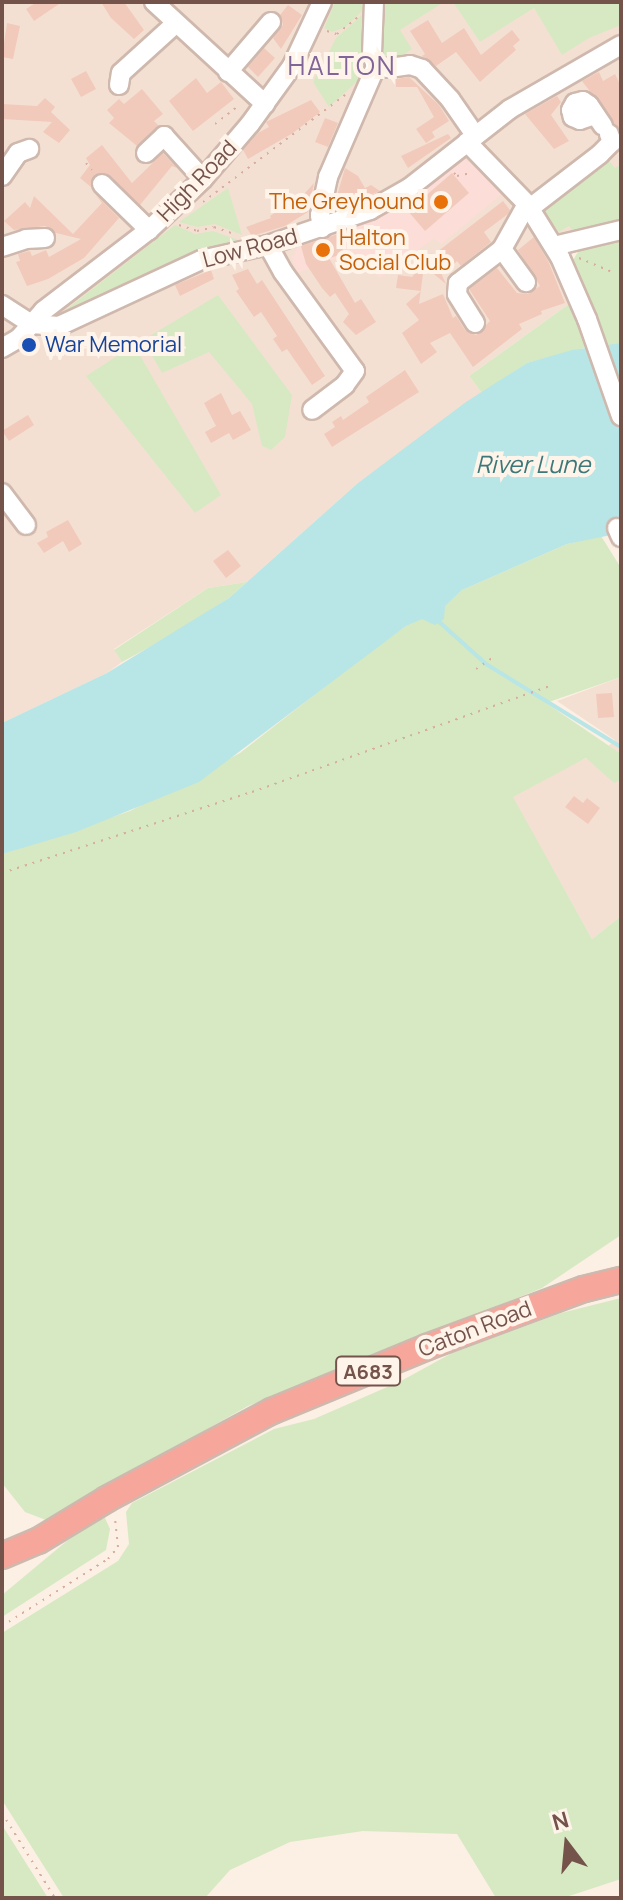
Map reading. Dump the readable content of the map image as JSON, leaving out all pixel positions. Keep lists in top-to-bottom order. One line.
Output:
{"streets":{"highway":["Caton Road","A683"],"street":["High Road","Low Road"]},"crossings":[["High Road","Low Road"],["Caton Road","A683"]],"districts":["HALTON"],"water":["River Lune"],"places":["The Greyhound","Halton Social Club","War Memorial"],"north":"top"}
